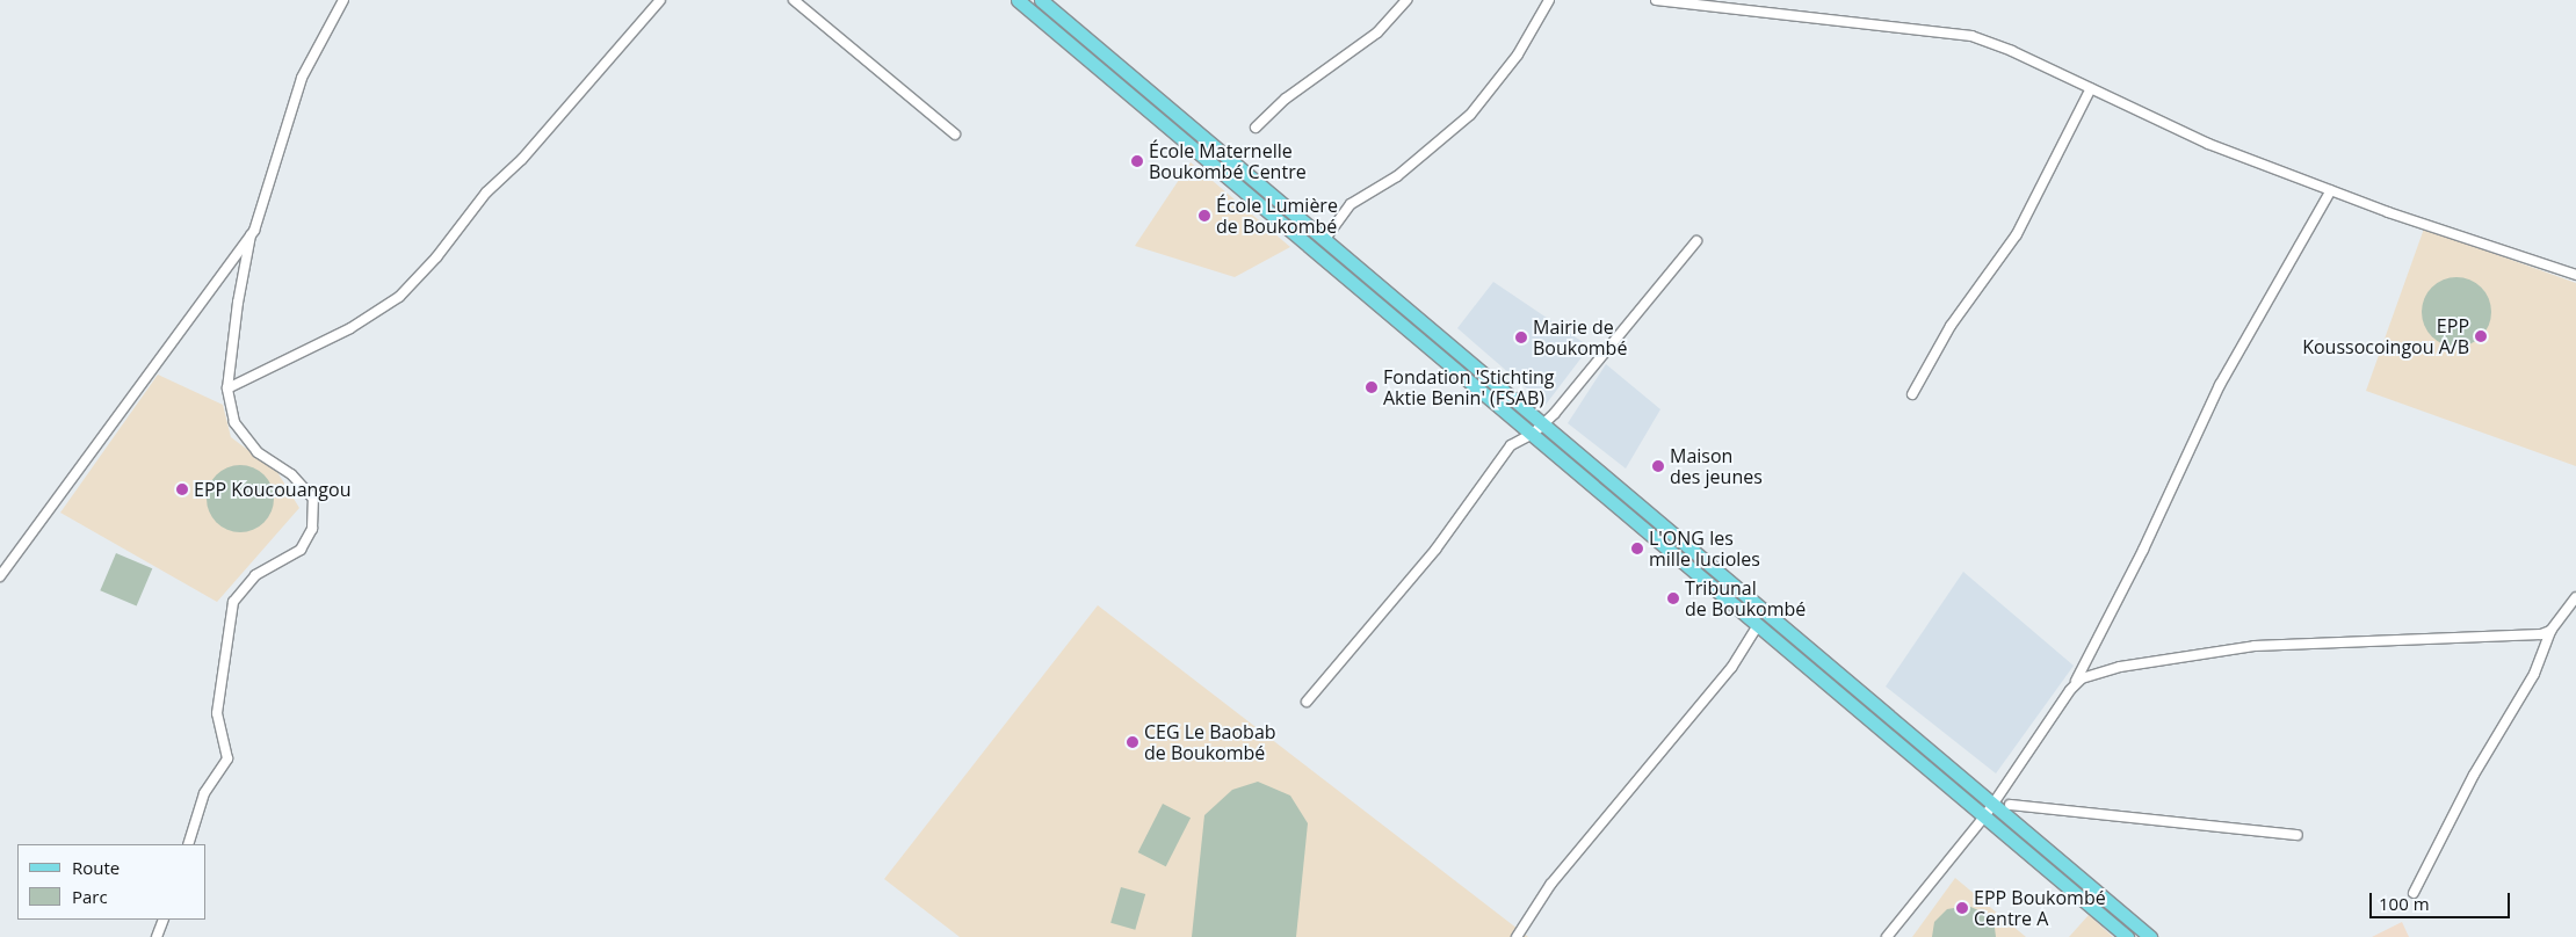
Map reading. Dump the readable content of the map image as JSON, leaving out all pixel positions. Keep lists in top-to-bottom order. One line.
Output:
{"places":["École Maternelle Boukombé Centre","École Lumière de Boukombé","EPP Koussocoingou A/B","Mairie de Boukombé","Fondation 'Stichting Aktie Benin' (FSAB)","Maison des jeunes","EPP Koucouangou","L'ONG les mille lucioles","Tribunal de Boukombé","CEG Le Baobab de Boukombé","EPP Boukombé Centre A"],"legend":["Route","Parc"],"scale_bar":"100 m"}
